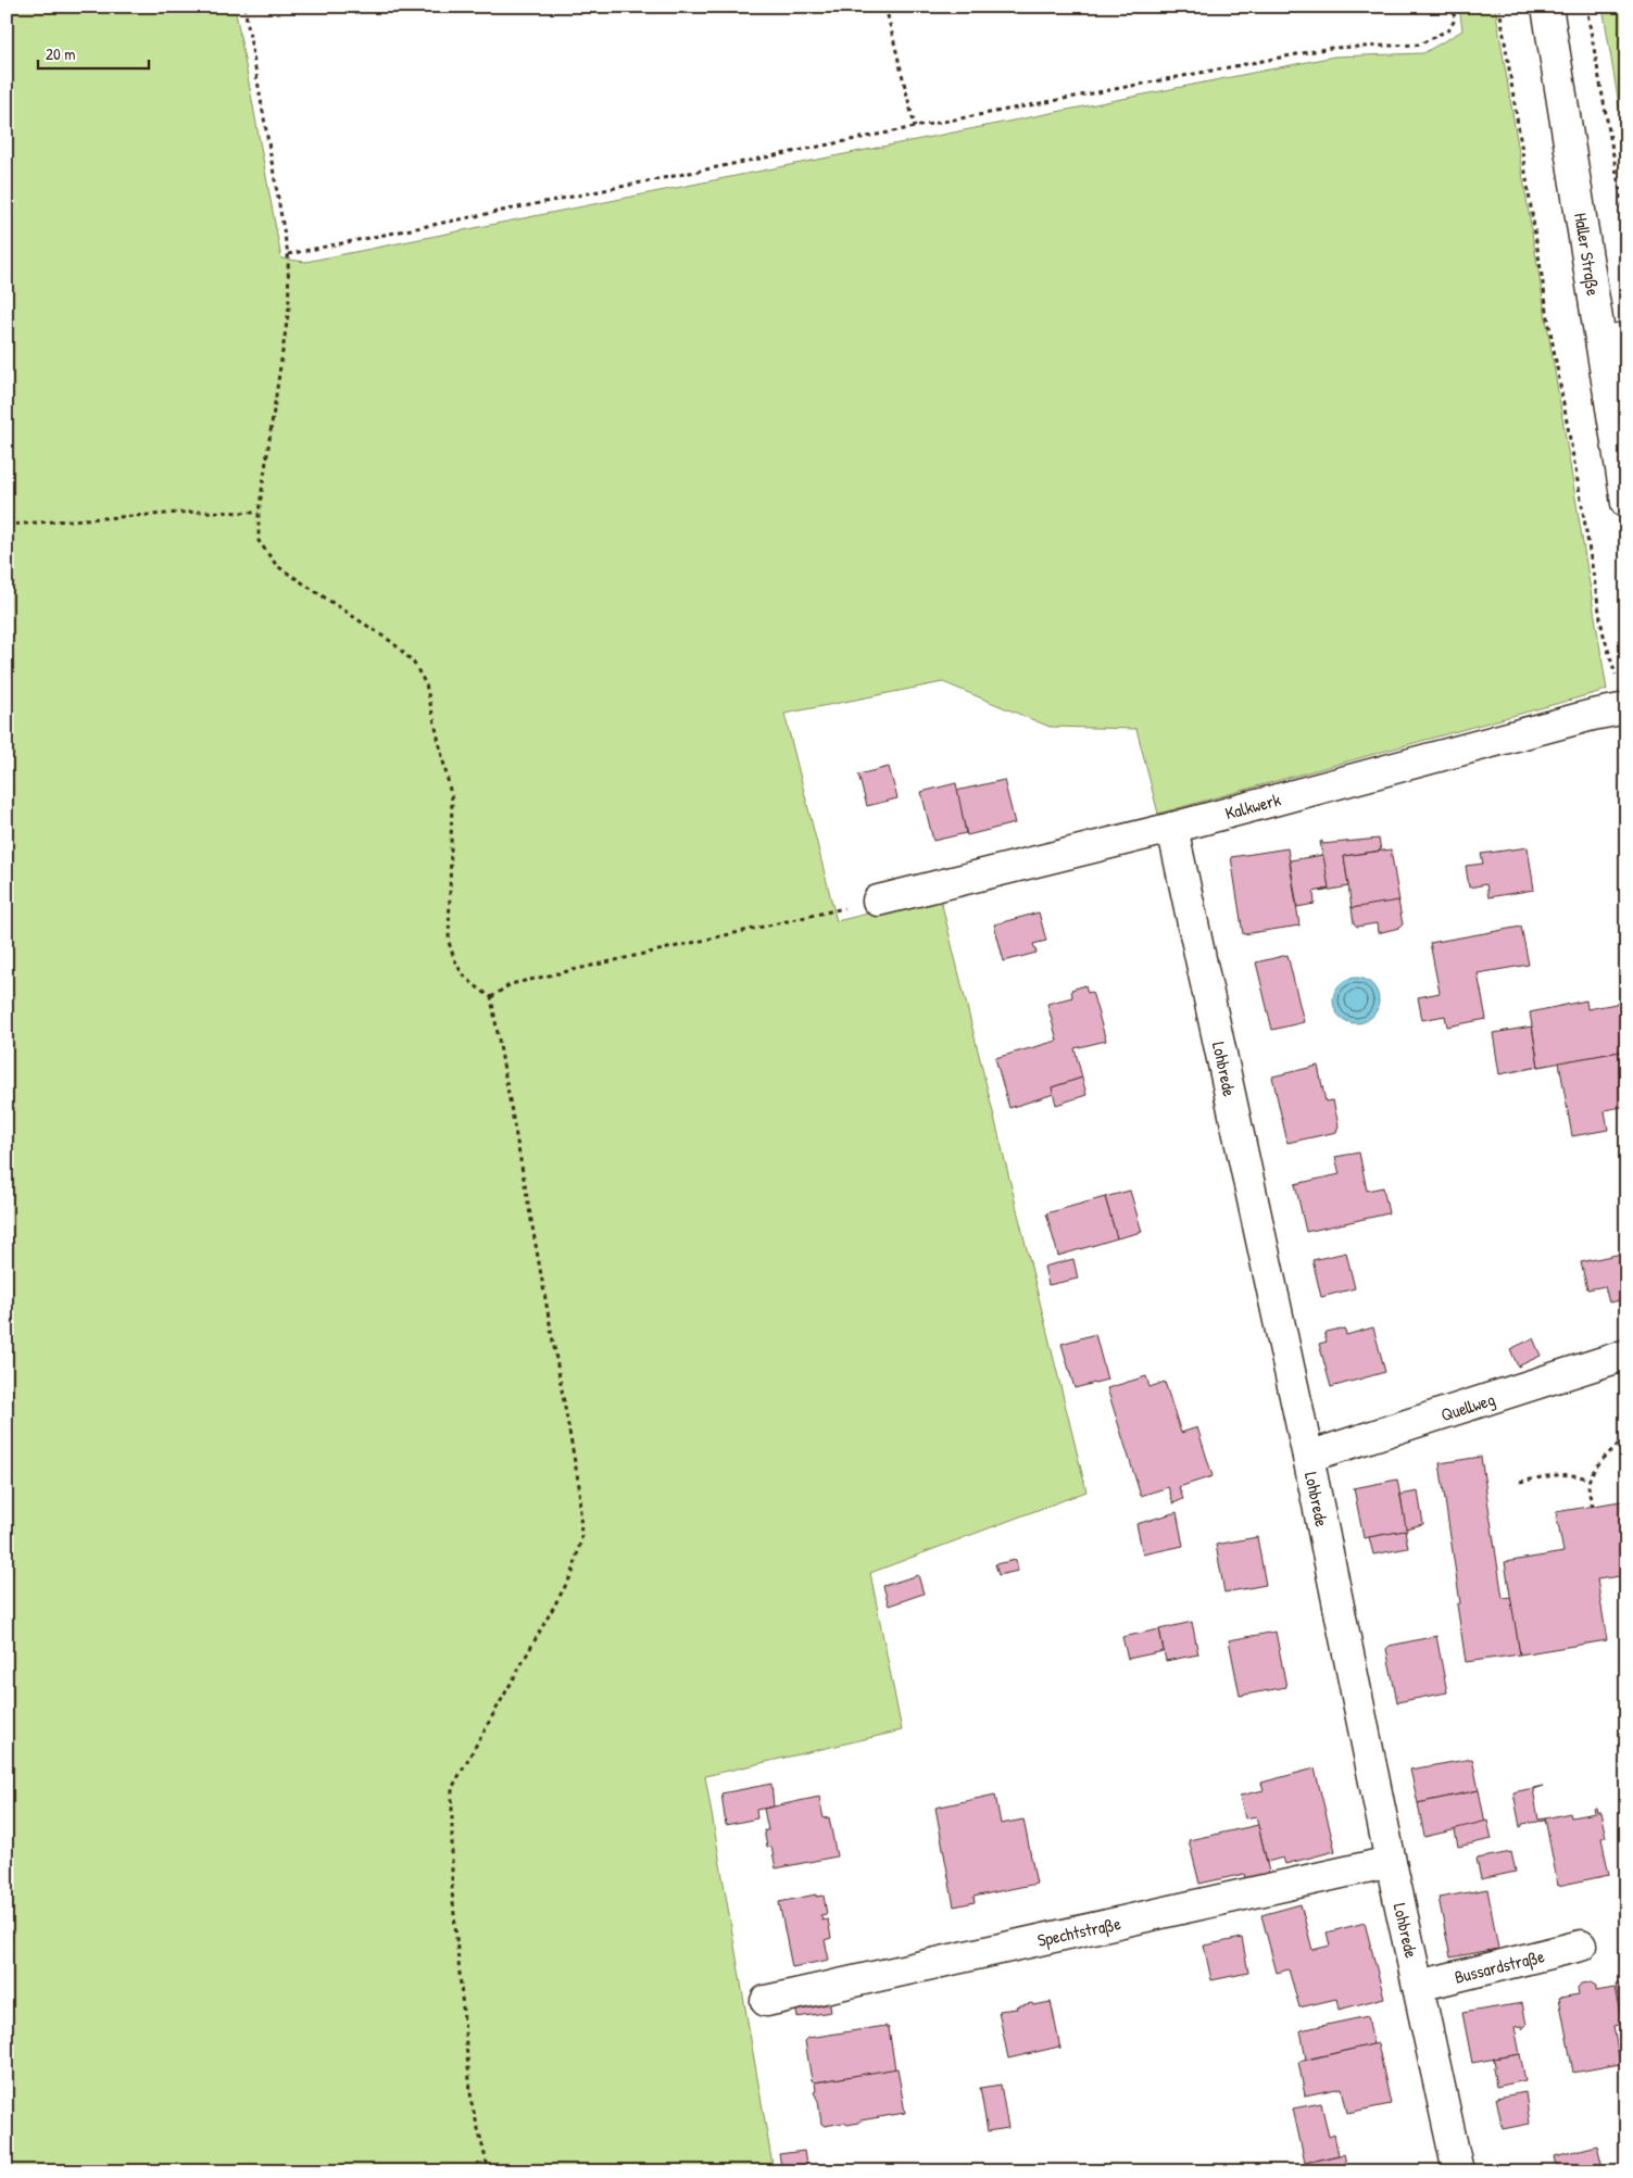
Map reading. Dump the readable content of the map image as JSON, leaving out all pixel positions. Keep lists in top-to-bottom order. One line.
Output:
{"streets":{"street":["Haller Straße","Kalkwerk","Lohbrede","Quellweg","Spechtstraße","Bussardstraße"]},"crossings":[["Kalkwerk","Lohbrede"],["Lohbrede","Quellweg"],["Lohbrede","Spechtstraße"],["Lohbrede","Bussardstraße"]],"scale_bar":"20 m"}
